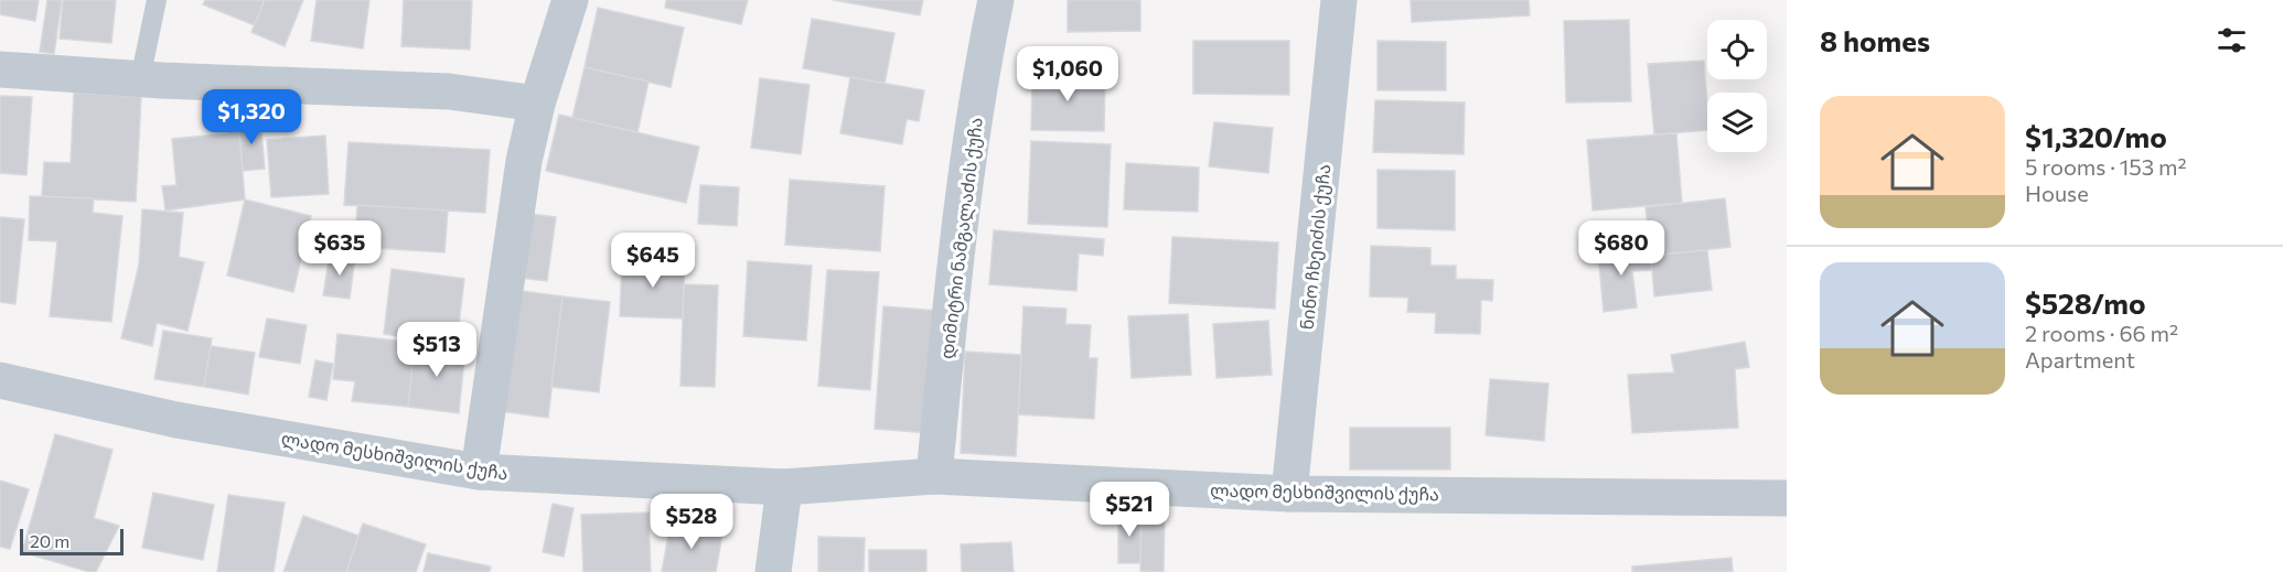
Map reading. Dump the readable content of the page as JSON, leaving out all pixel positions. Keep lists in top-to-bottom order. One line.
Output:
{"streets":{"street":["დიმიტრი ნამგალაძის ქუჩა","ნინო ჩხეიძის ქუჩა","ლადო მესხიშვილის ქუჩა"]},"crossings":[["დიმიტრი ნამგალაძის ქუჩა","ლადო მესხიშვილის ქუჩა"],["ნინო ჩხეიძის ქუჩა","ლადო მესხიშვილის ქუჩა"]],"scale_bar":"20 m","page":{"heading":"8 homes","price":["$1,060","$1,320","$635","$680","$645","$513","$521","$528"],"list":[{"name":"$1,320/mo","note":"5 rooms · 153 m² · House"},{"name":"$528/mo","note":"2 rooms · 66 m² · Apartment"}],"scale":"20 m"}}
